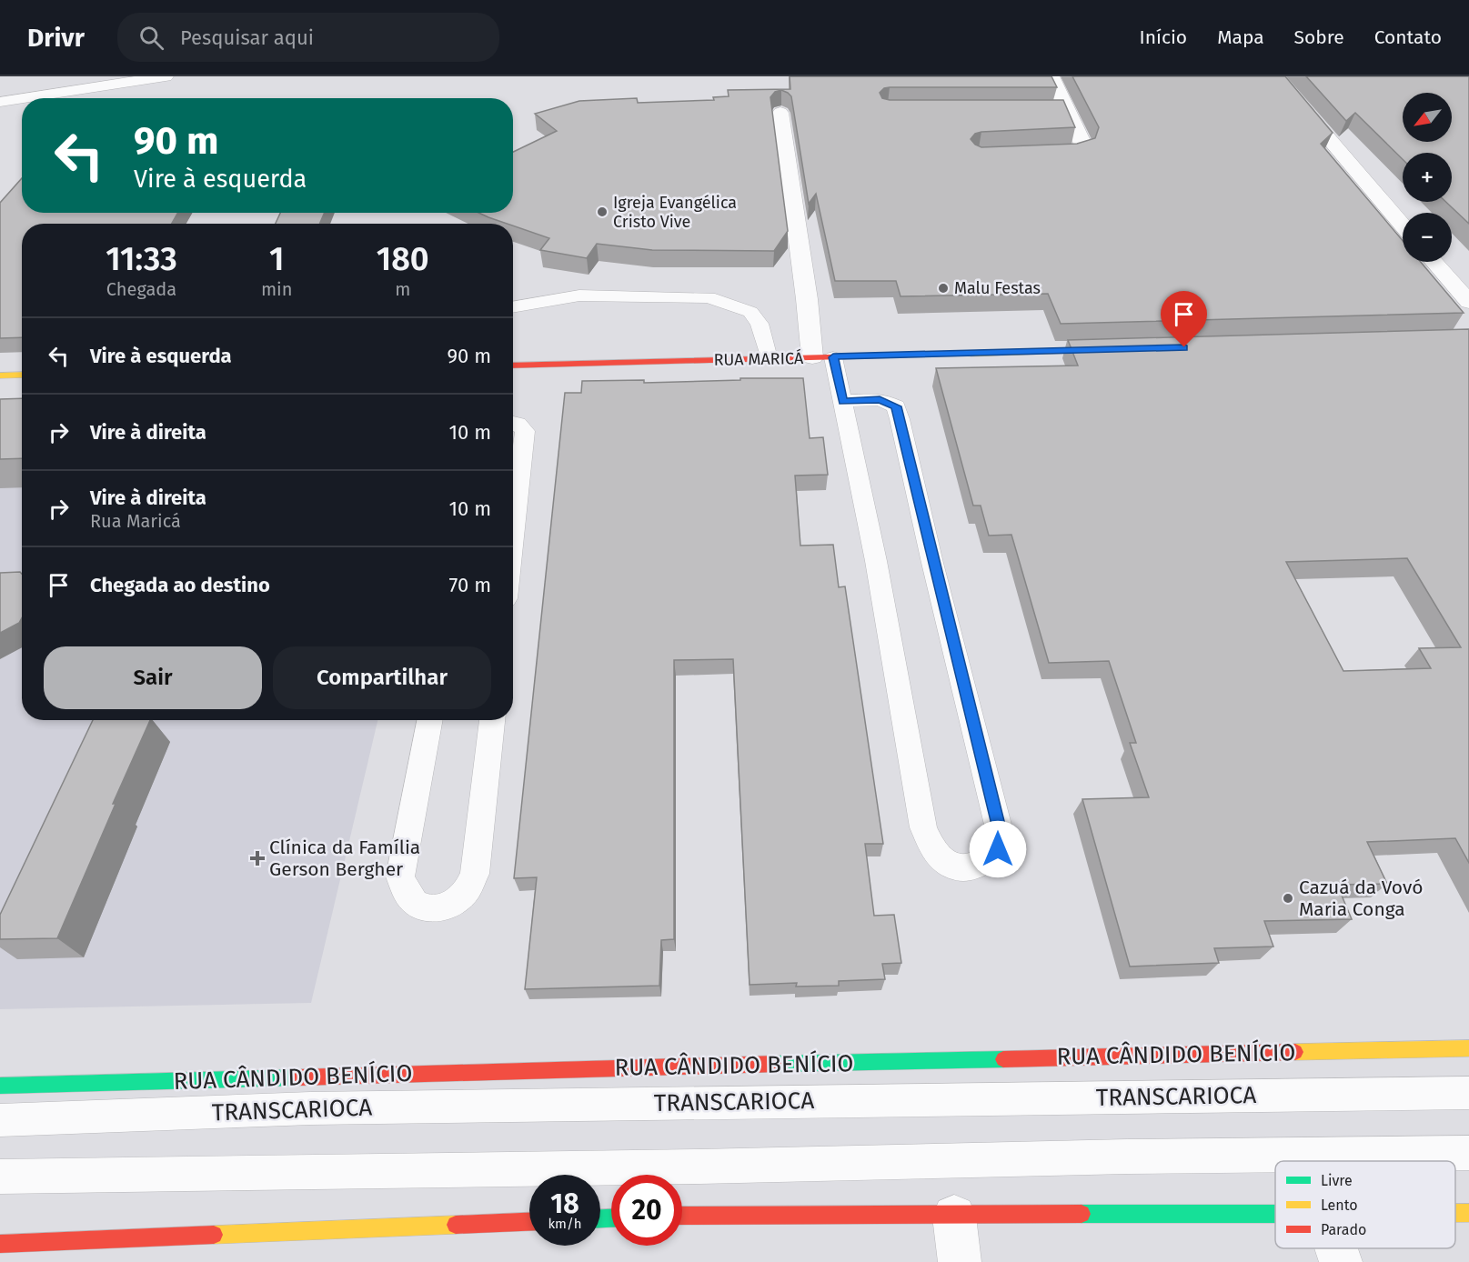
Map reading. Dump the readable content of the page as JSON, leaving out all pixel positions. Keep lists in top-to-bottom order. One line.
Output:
{"streets":{"main road":["RUA MARICÁ","RUA CÂNDIDO BENÍCIO"],"lane":["TRANSCARIOCA"]},"places":{"other":["Igreja Evangélica Cristo Vive","Malu Festas","Cazuá da Vovó Maria Conga"],"health":["Clínica da Família Gerson Bergher"]},"legend":["Livre","Lento","Parado"],"north":"bottom left","page":{"header":"Drivr","search":"Pesquisar aqui","nav":["Início","Mapa","Sobre","Contato"],"map_buttons":["+","−"],"turn":["90 m","Vire à esquerda"],"eta":["11:33","Chegada","1","min","180","m"],"list":[{"name":"Vire à esquerda","value":"90 m"},{"name":"Vire à direita","value":"10 m"},{"name":"Vire à direita","note":"Rua Maricá","value":"10 m"},{"name":"Chegada ao destino","value":"70 m"}],"buttons":["Sair","Compartilhar"],"speed":"18 km/h","limit":"20"}}
